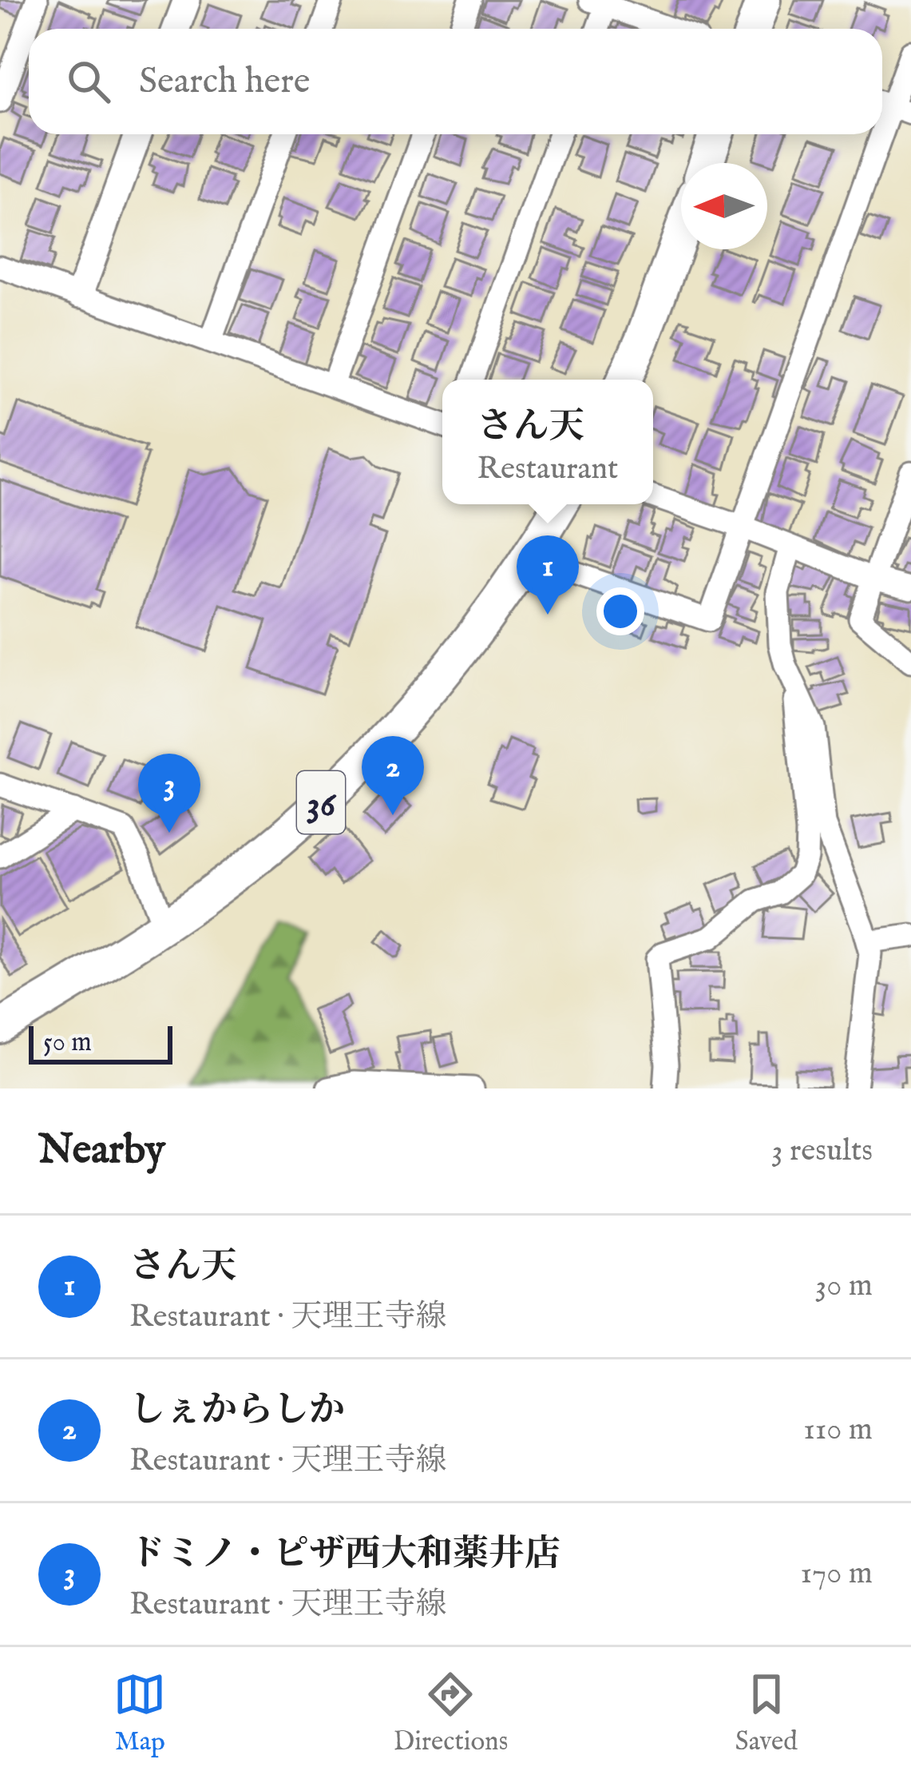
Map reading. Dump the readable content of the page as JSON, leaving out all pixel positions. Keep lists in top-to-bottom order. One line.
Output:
{"streets":{"main road":["36"]},"scale_bar":"50 m","north":"left","page":{"search":"Search here","popup":["さん天","Restaurant"],"pins":["1","2","3"],"scale":"50 m","heading":["Nearby","3 results"],"list":[{"mark":"1","name":"さん天","note":"Restaurant · 天理王寺線","value":"30 m"},{"mark":"2","name":"しぇからしか","note":"Restaurant · 天理王寺線","value":"110 m"},{"mark":"3","name":"ドミノ・ピザ西大和薬井店","note":"Restaurant · 天理王寺線","value":"170 m"}],"nav":["Map","Directions","Saved"]}}
